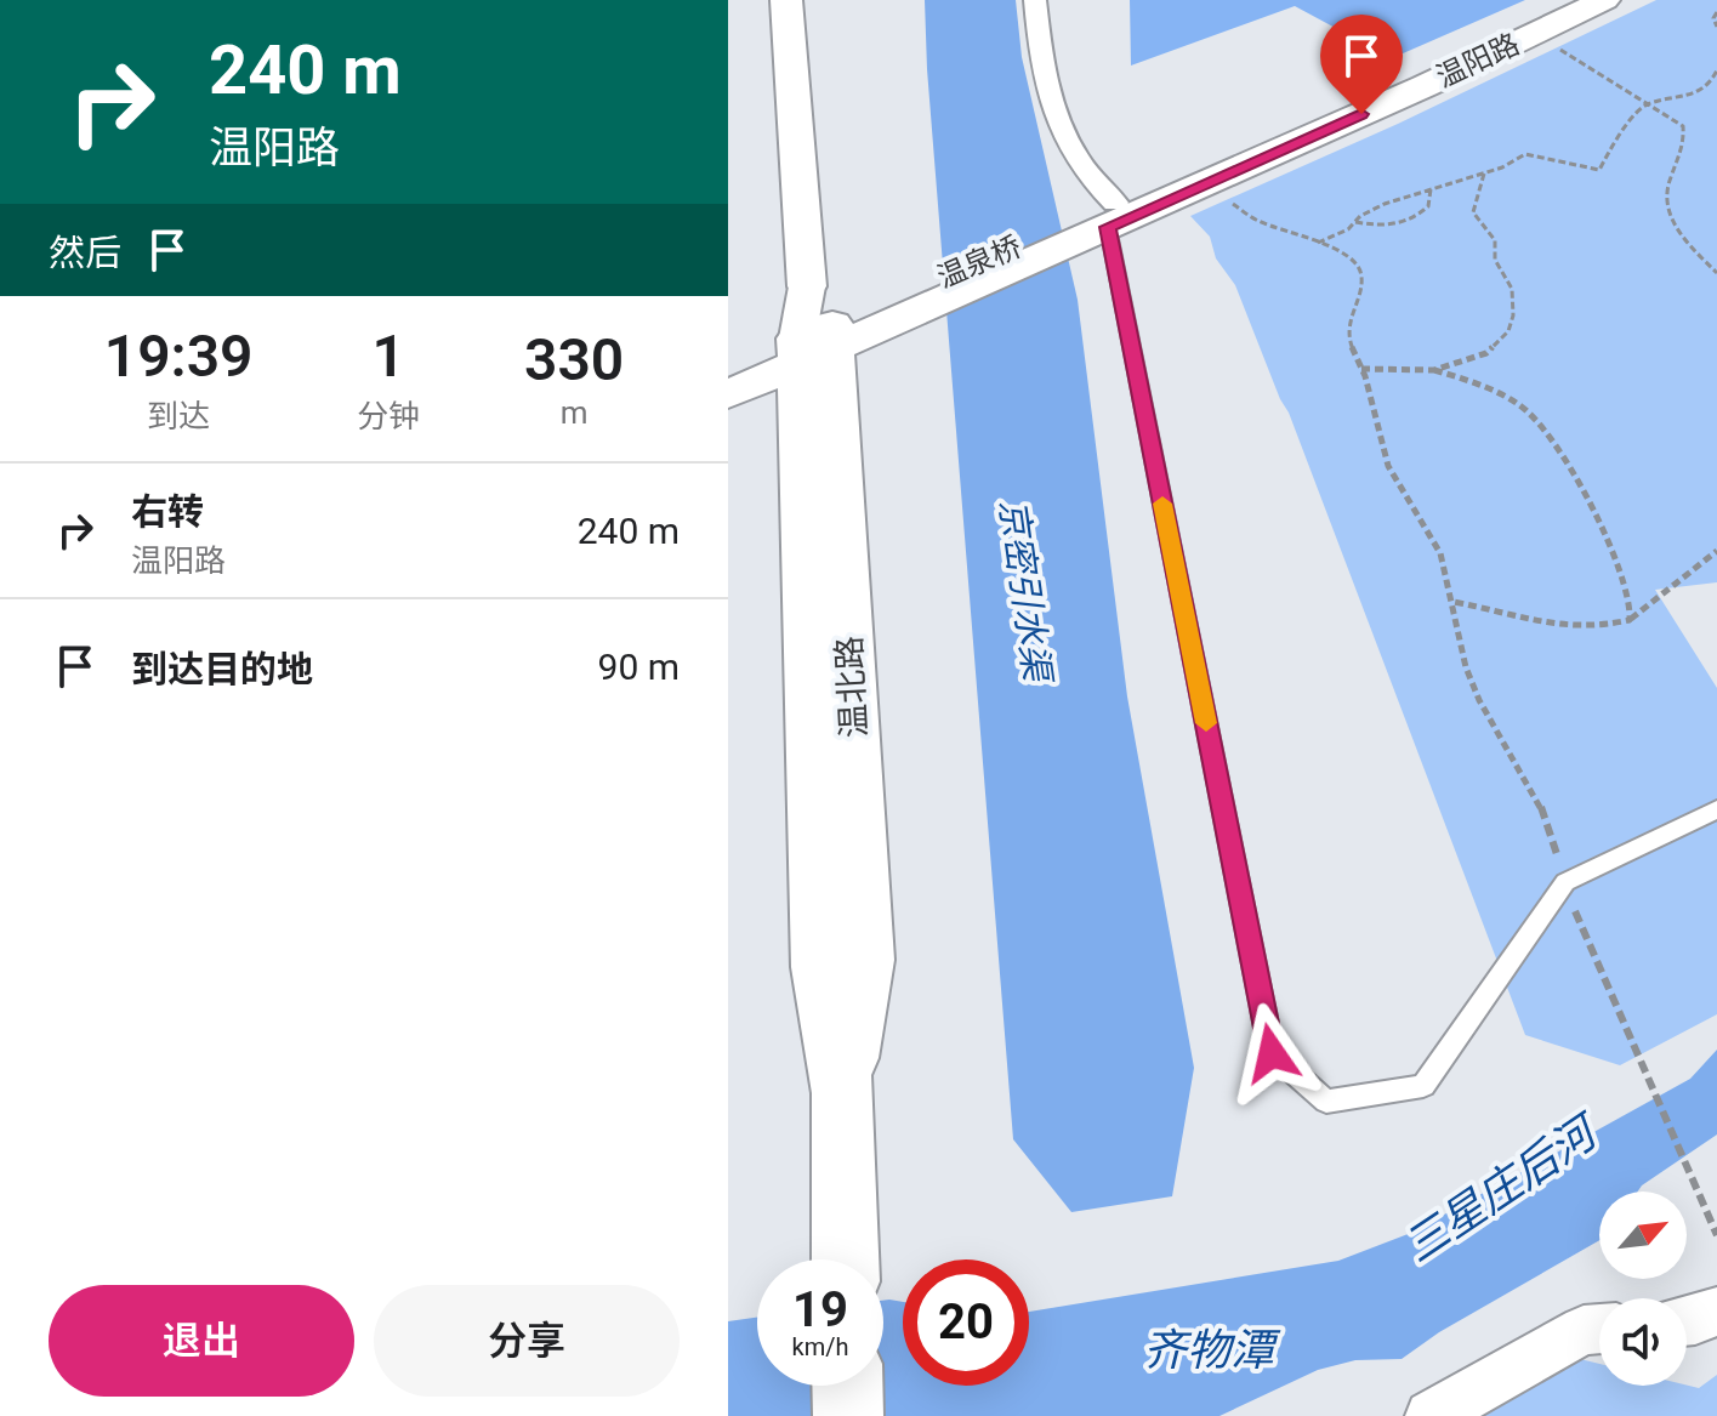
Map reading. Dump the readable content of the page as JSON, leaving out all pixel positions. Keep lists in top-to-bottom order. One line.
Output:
{"streets":{"main road":["温阳路","温泉桥","温北路"]},"crossings":[["温阳路","温泉桥"],["温泉桥","温北路"]],"water":["京密引水渠","三星庄后河","齐物潭"],"north":"top right","page":{"turn":["240 m","温阳路"],"then":"然后","eta":["19:39","到达","1","分钟","330","m"],"list":[{"name":"右转","note":"温阳路","value":"240 m"},{"name":"到达目的地","value":"90 m"}],"speed":"19 km/h","limit":"20","buttons":["退出","分享"]}}
